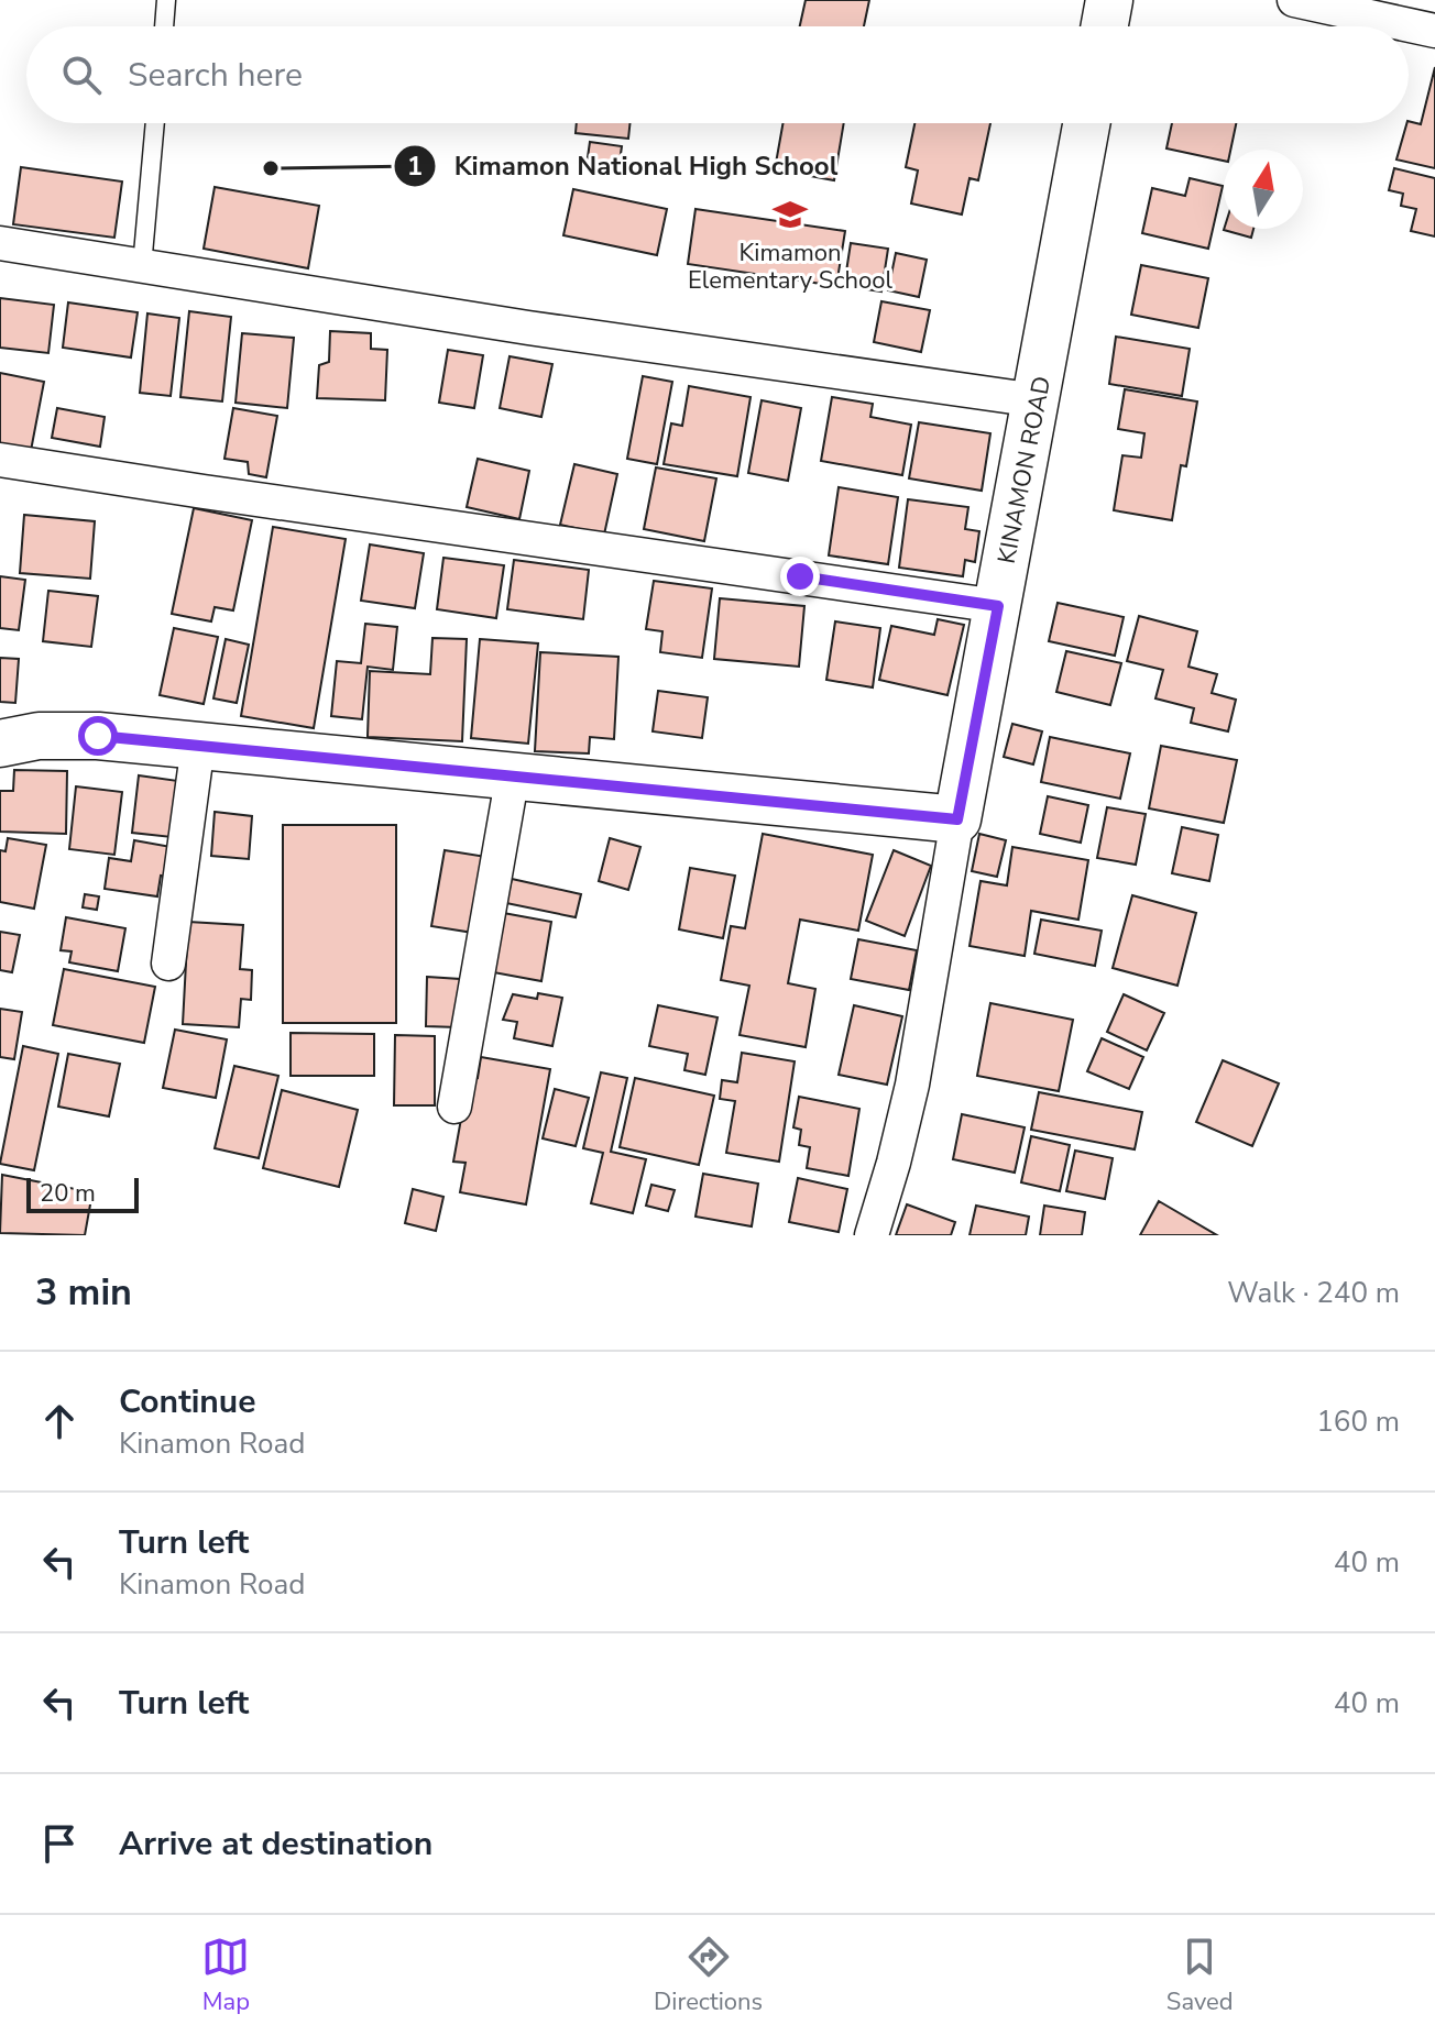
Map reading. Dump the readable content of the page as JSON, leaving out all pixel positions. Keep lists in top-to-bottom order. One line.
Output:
{"streets":{"street":["KINAMON ROAD"]},"places":{"other":["Kimamon National High School"],"school or university":["Kimamon Elementary School"]},"scale_bar":"20 m","north":"top","page":{"search":"Search here","scale":"20 m","heading":["3 min","Walk · 240 m"],"list":[["Continue","Kinamon Road","160 m"],["Turn left","Kinamon Road","40 m"],["Turn left","40 m"],"Arrive at destination"],"nav":["Map","Directions","Saved"]}}
